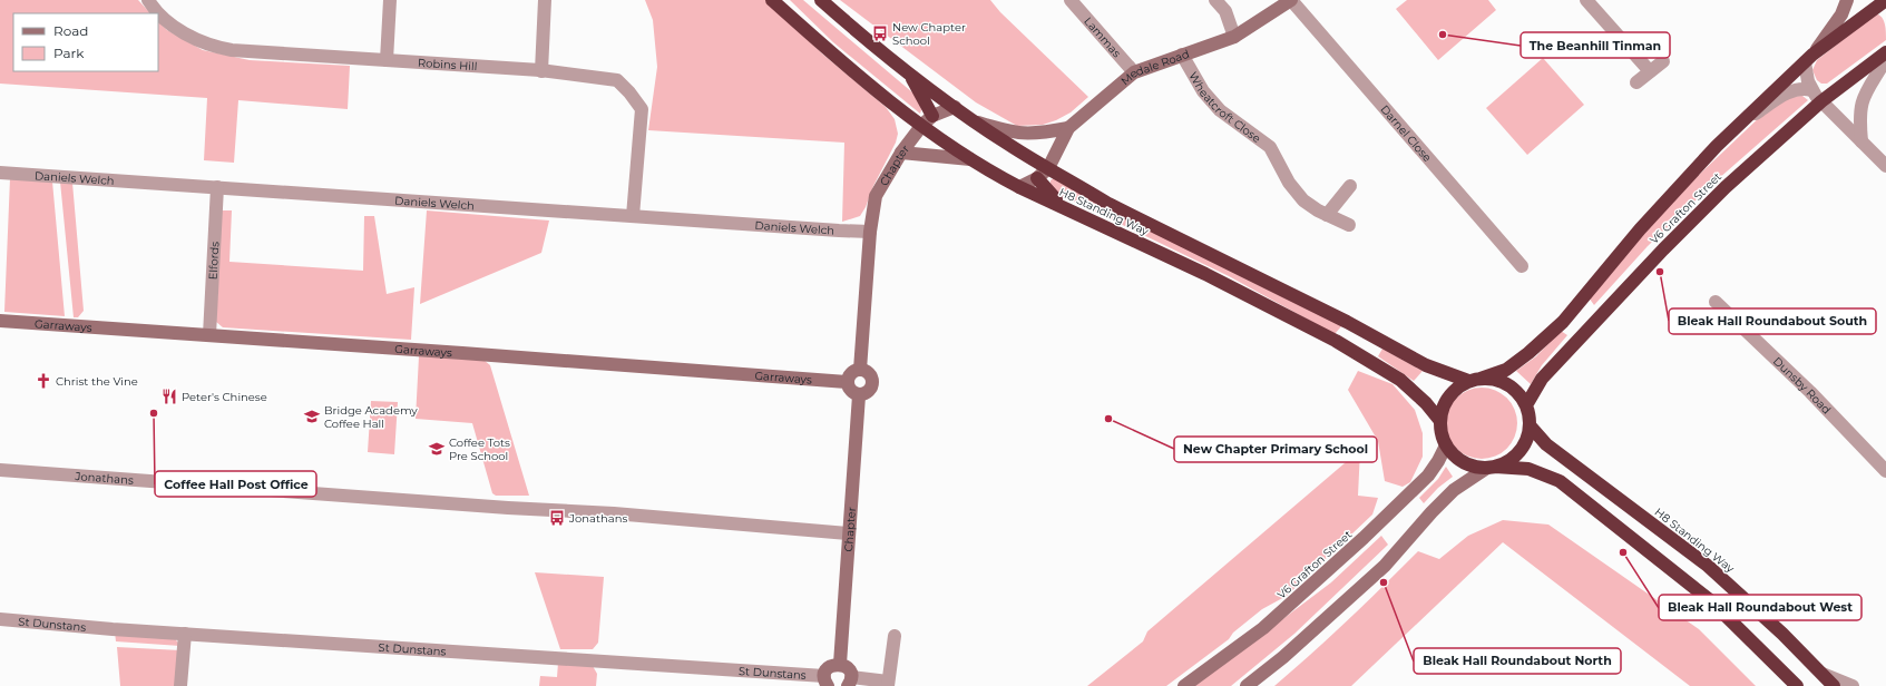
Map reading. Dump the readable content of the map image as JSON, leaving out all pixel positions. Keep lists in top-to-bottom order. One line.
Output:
{"streets":{"highway":["V6 Grafton Street","H8 Standing Way"],"street":["Lammas","Robins Hill","Medale Road","Wheatcroft Close","Darnel Close","Chapter","Daniels Welch","Elfords","Garraways","Dunsby Road","Jonathans","St Dunstans"]},"crossings":[["Lammas","Medale Road"],["Robins Hill","Daniels Welch"],["Medale Road","Wheatcroft Close"],["Medale Road","Darnel Close"],["Medale Road","H8 Standing Way"],["Chapter","Daniels Welch"],["Chapter","H8 Standing Way"],["Chapter","Garraways"],["Chapter","Jonathans"],["Daniels Welch","Elfords"],["V6 Grafton Street","H8 Standing Way"],["Elfords","Garraways"]],"places":{"bus stop":["New Chapter School","Jonathans"],"other":["The Beanhill Tinman","Bleak Hall Roundabout South","Coffee Hall Post Office","New Chapter Primary School","Bleak Hall Roundabout West","Bleak Hall Roundabout North"],"church":["Christ the Vine"],"restaurant":["Peter's Chinese"],"school or university":["Bridge Academy Coffee Hall","Coffee Tots Pre School"]},"legend":["Road","Park"]}
